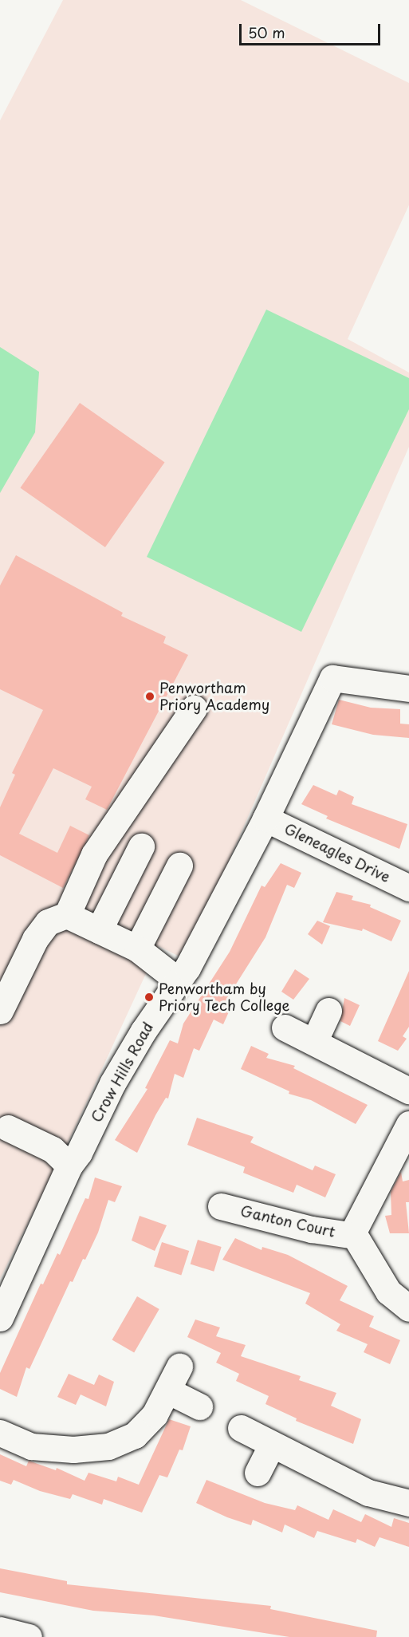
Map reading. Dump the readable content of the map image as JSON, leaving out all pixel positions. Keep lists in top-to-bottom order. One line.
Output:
{"streets":{"street":["Gleneagles Drive","Crow Hills Road","Ganton Court"]},"crossings":[["Gleneagles Drive","Crow Hills Road"]],"places":["Penwortham Priory Academy","Penwortham by Priory Tech College"],"scale_bar":"50 m"}
